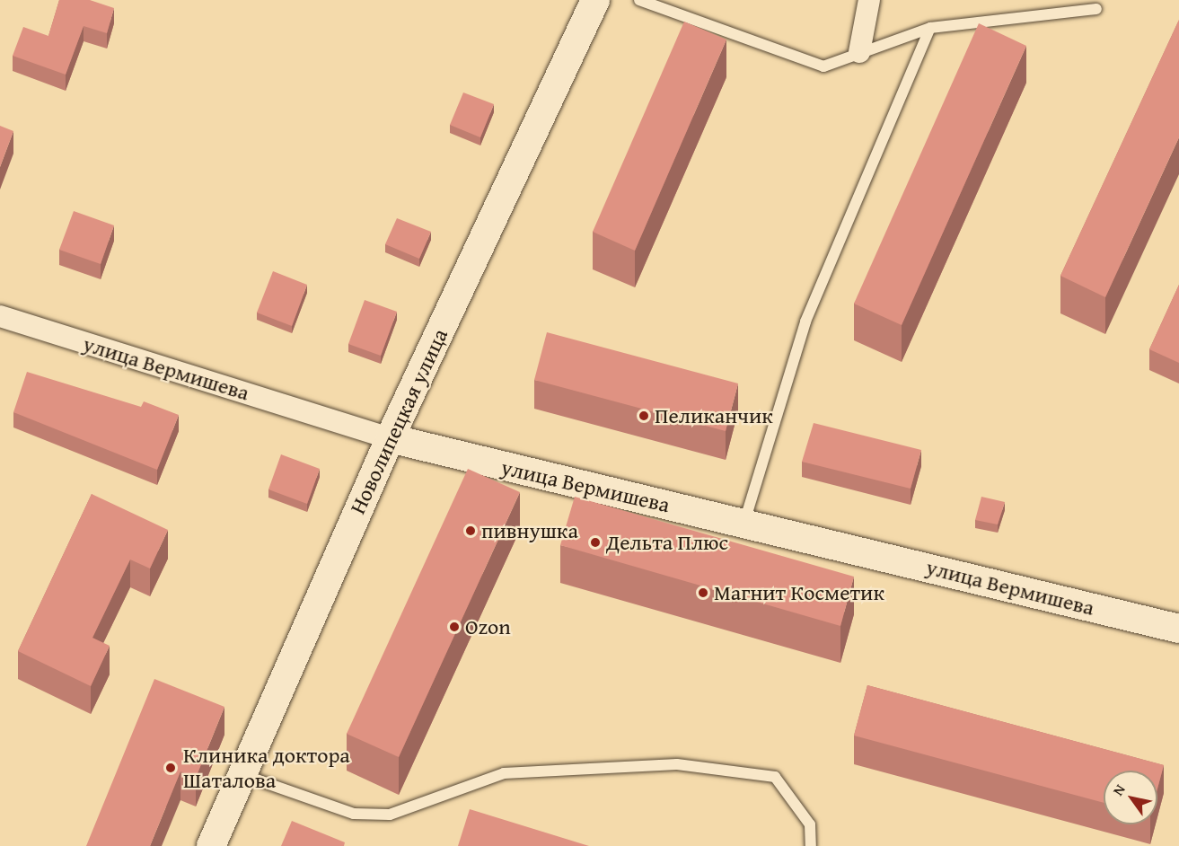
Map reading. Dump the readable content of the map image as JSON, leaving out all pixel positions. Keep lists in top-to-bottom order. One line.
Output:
{"streets":{"street":["улица Вермишева","Новолипецкая улица"]},"crossings":[["улица Вермишева","Новолипецкая улица"]],"places":["Пеликанчик","пивнушка","Дельта Плюс","Магнит Косметик","Ozon","Клиника доктора Шаталова"],"north":"top left"}
